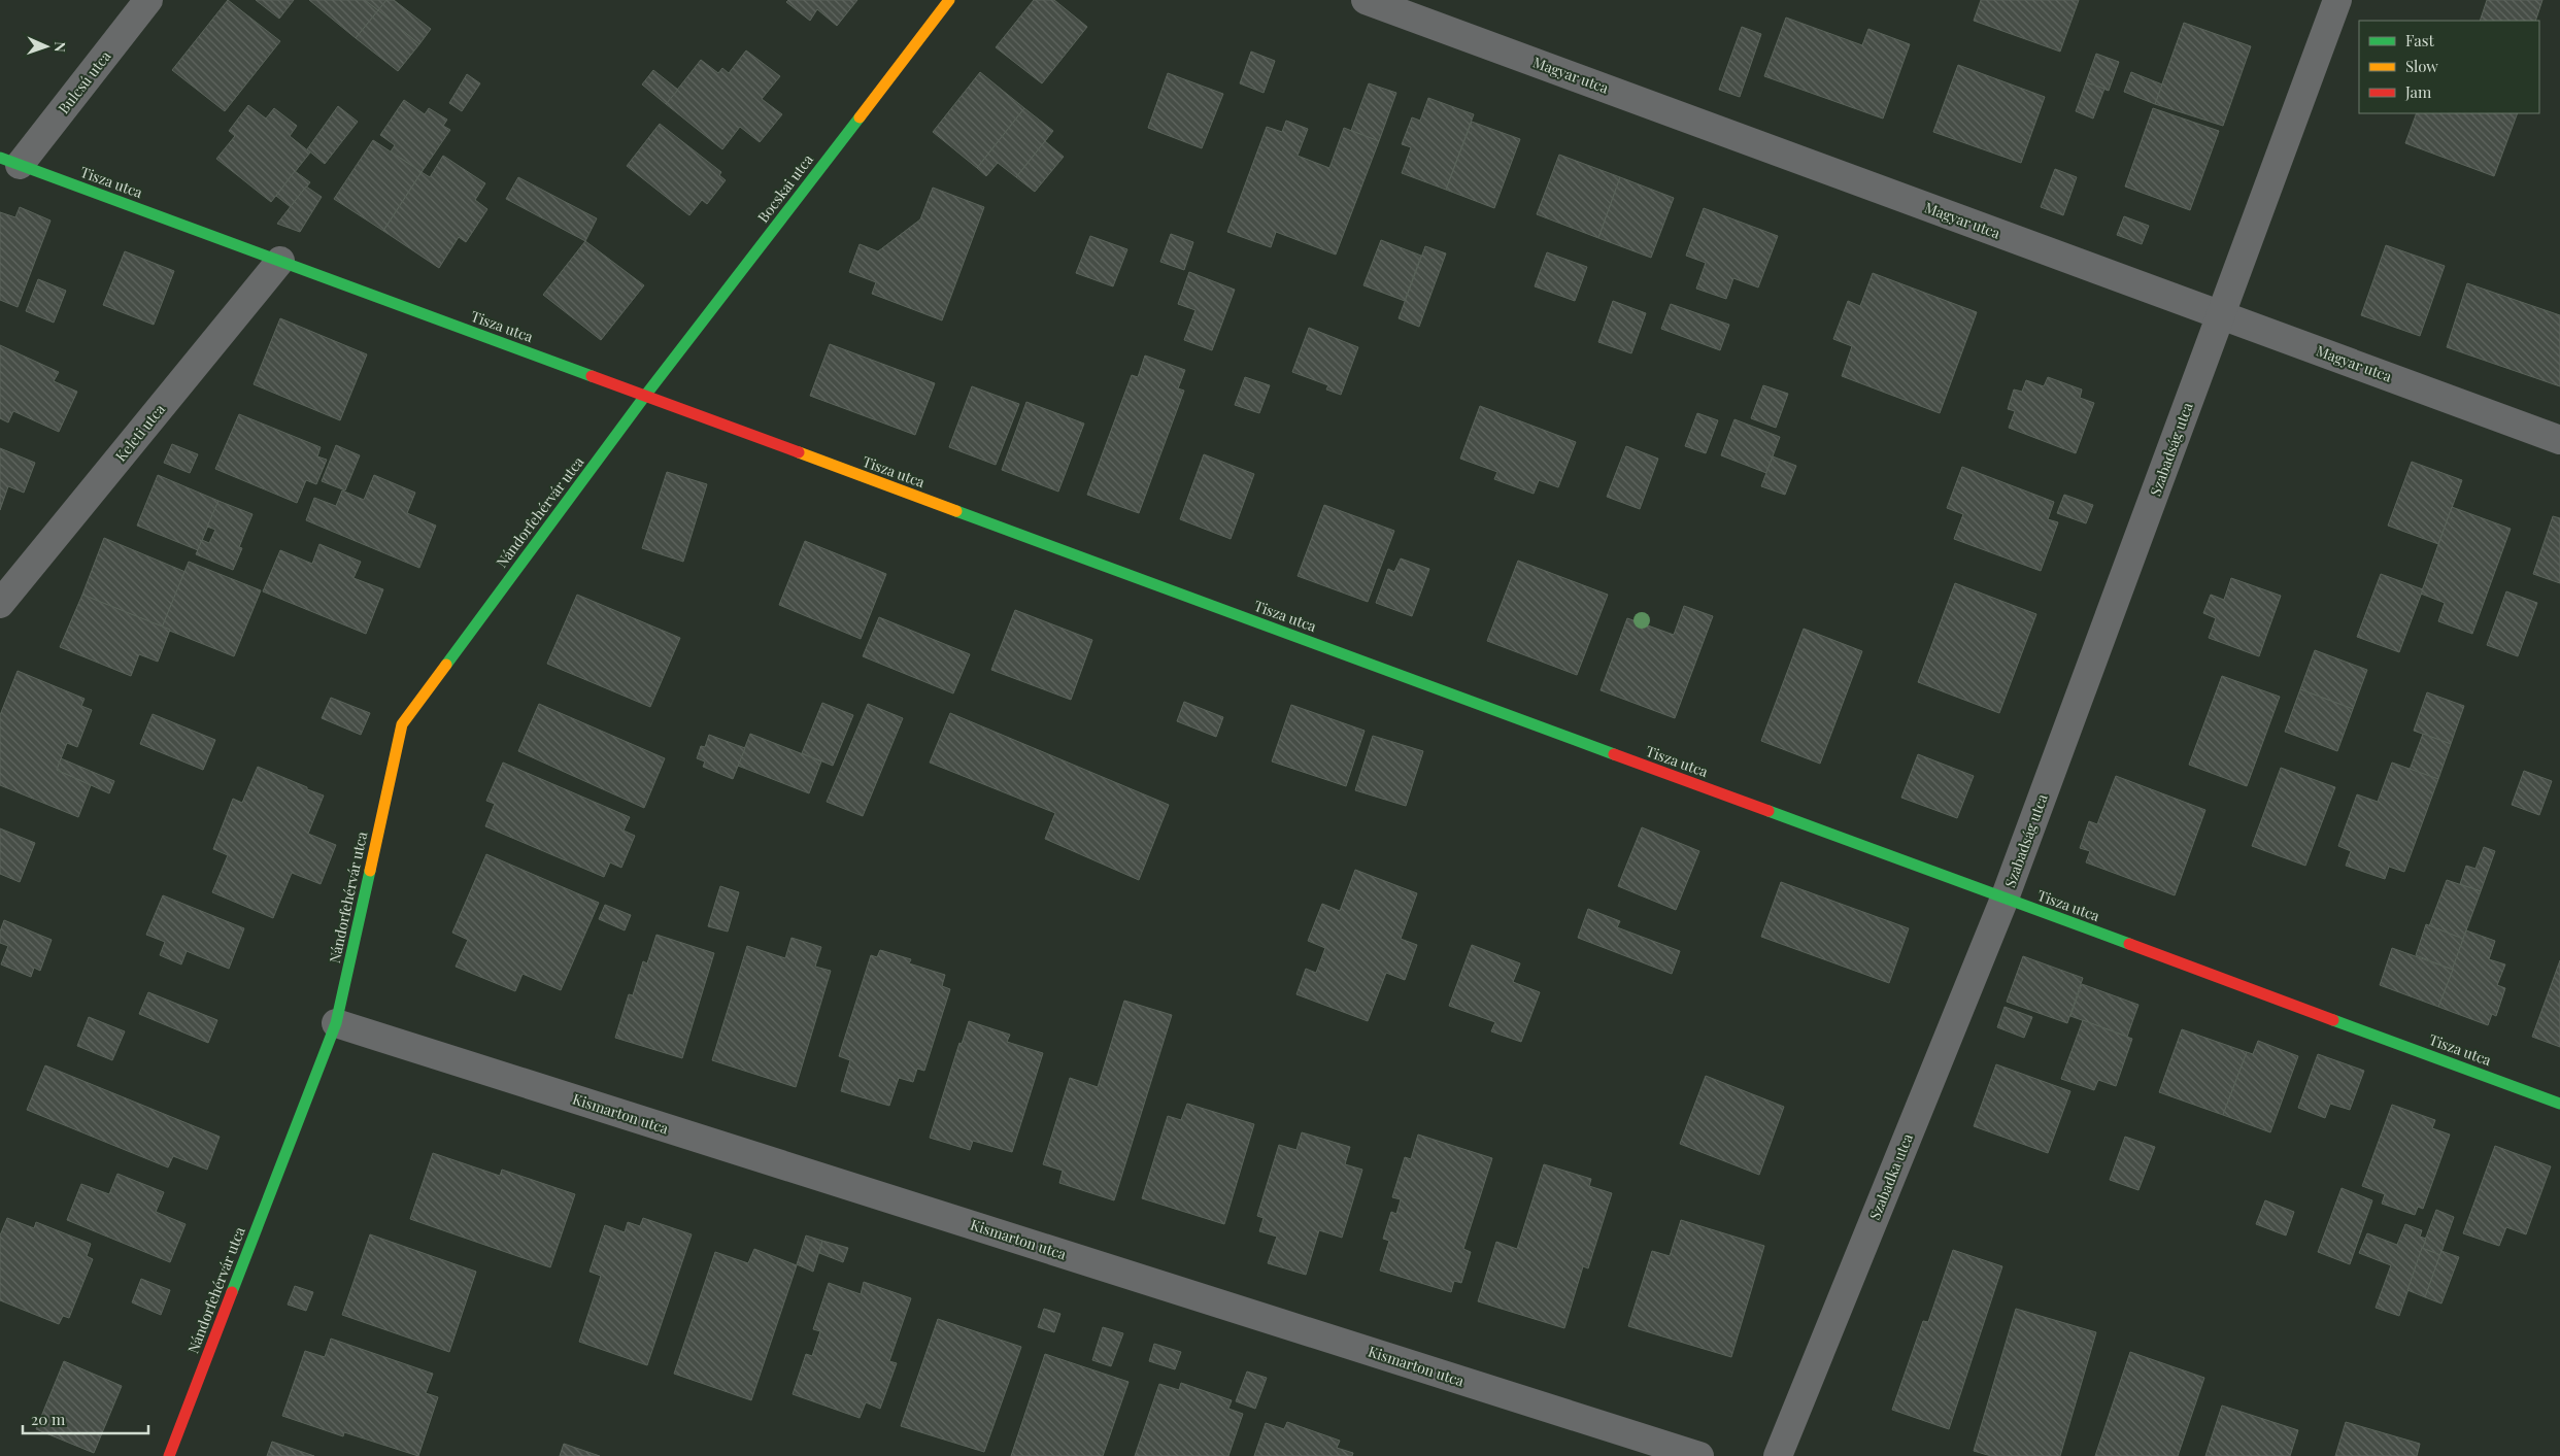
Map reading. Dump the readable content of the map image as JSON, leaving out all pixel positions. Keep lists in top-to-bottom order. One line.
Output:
{"streets":{"street":["Magyar utca","Bulcsú utca","Tisza utca","Bocskai utca","Keleti utca","Szabadság utca","Nándorfehérvár utca","Kismarton utca","Szabadka utca"]},"crossings":[["Magyar utca","Szabadság utca"],["Bulcsú utca","Tisza utca"],["Tisza utca","Bocskai utca"],["Tisza utca","Keleti utca"],["Tisza utca","Szabadság utca"],["Tisza utca","Nándorfehérvár utca"],["Tisza utca","Szabadka utca"],["Bocskai utca","Nándorfehérvár utca"],["Szabadság utca","Szabadka utca"],["Nándorfehérvár utca","Kismarton utca"]],"legend":["Fast","Slow","Jam"],"scale_bar":"20 m","north":"right"}
